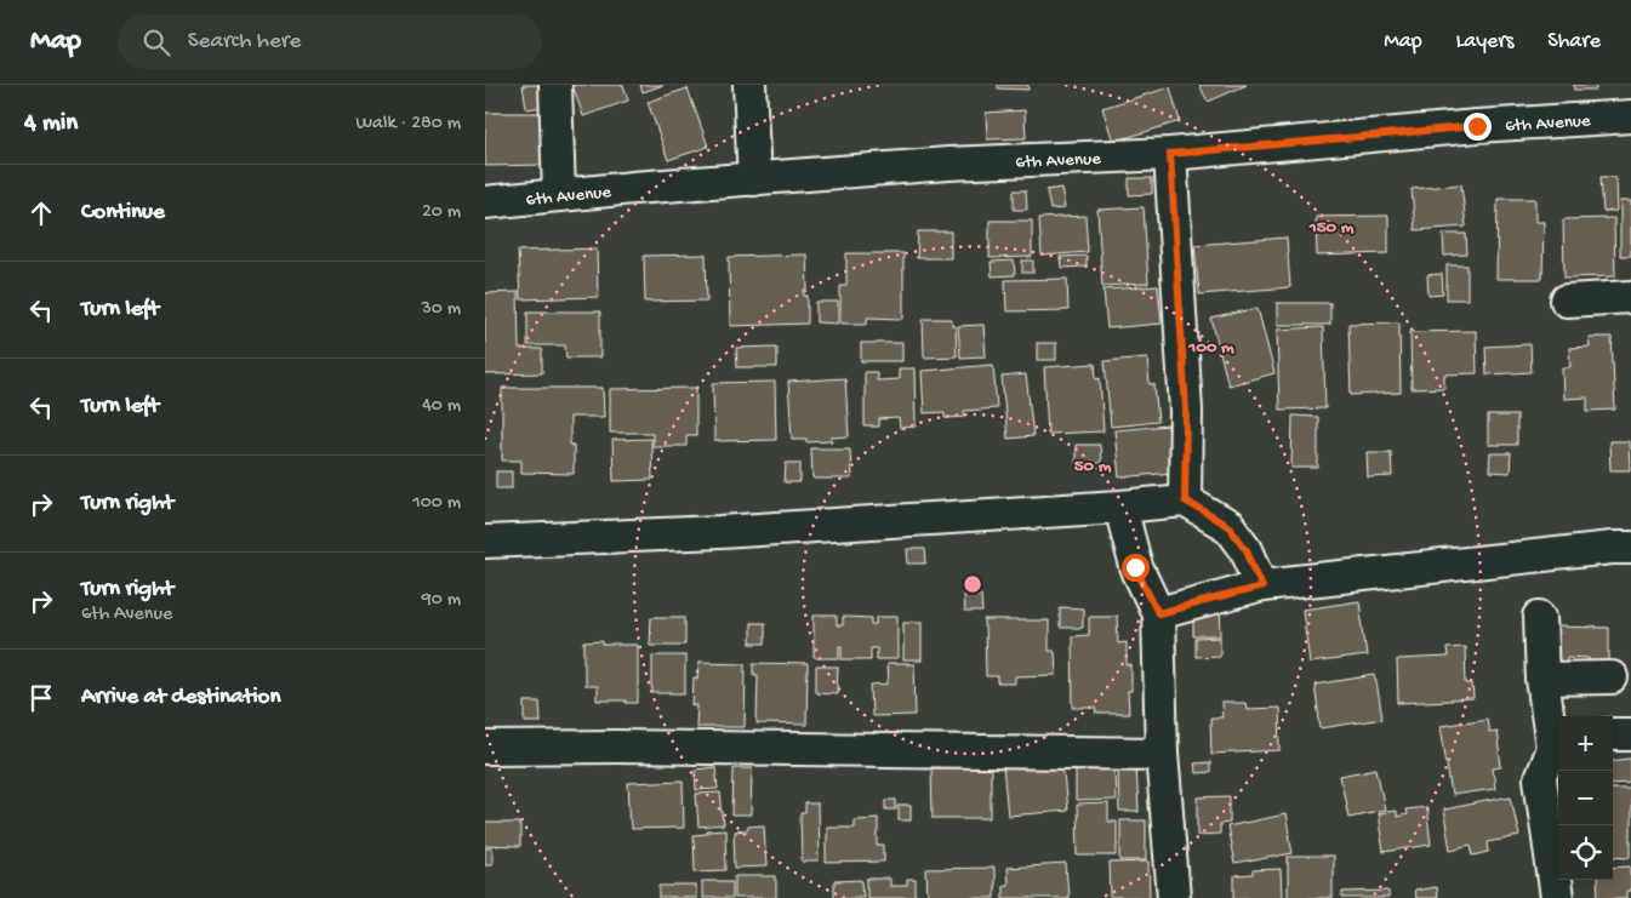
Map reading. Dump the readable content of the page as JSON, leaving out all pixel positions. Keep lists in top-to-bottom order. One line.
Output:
{"streets":{"street":["6th Avenue"]},"page":{"header":"Map","search":"Search here","nav":["Map","Layers","Share"],"heading":["4 min","Walk · 280 m"],"list":[["Continue","20 m"],["Turn left","30 m"],["Turn left","40 m"],["Turn right","100 m"],["Turn right","6th Avenue","90 m"],"Arrive at destination"],"map_buttons":["+","−"]},"rings":["150 m","100 m","50 m"]}
